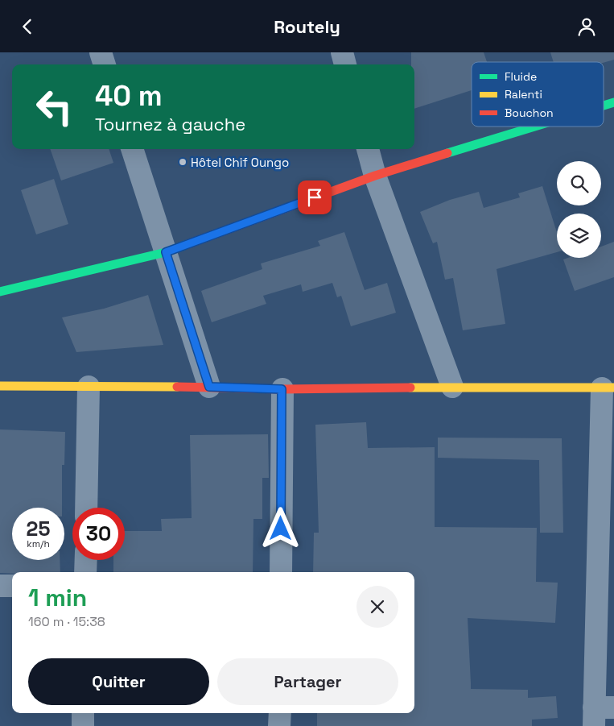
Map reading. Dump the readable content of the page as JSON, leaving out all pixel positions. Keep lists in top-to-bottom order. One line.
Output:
{"places":["Hôtel Chif Oungo"],"legend":["Fluide","Ralenti","Bouchon"],"page":{"header":"Routely","turn":["40 m","Tournez à gauche"],"speed":"25 km/h","limit":"30","heading":["1 min","160 m · 15:38"],"buttons":["Quitter","Partager"]}}
